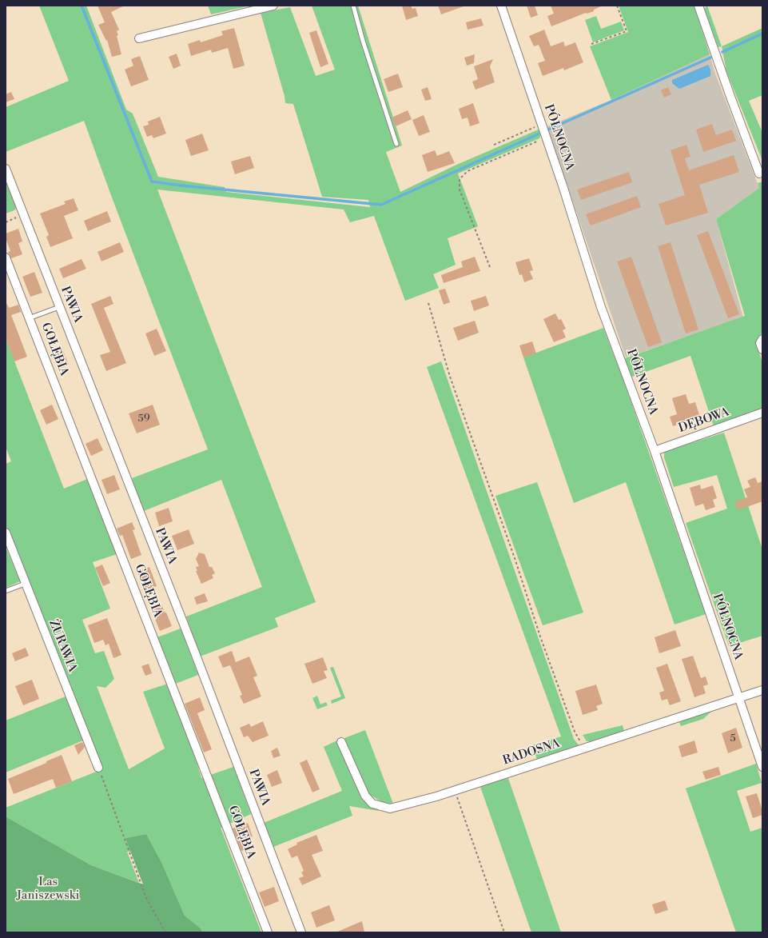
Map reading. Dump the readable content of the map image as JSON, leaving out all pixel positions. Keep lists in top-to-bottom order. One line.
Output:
{"streets":{"street":["PÓŁNOCNA","PAWIA","GOŁĘBIA","DĘBOWA","ŻURAWIA","RADOSNA"]},"crossings":[["PÓŁNOCNA","DĘBOWA"],["PÓŁNOCNA","RADOSNA"]],"parks":["Las Janiszewski"],"house_numbers":["59","5"]}
